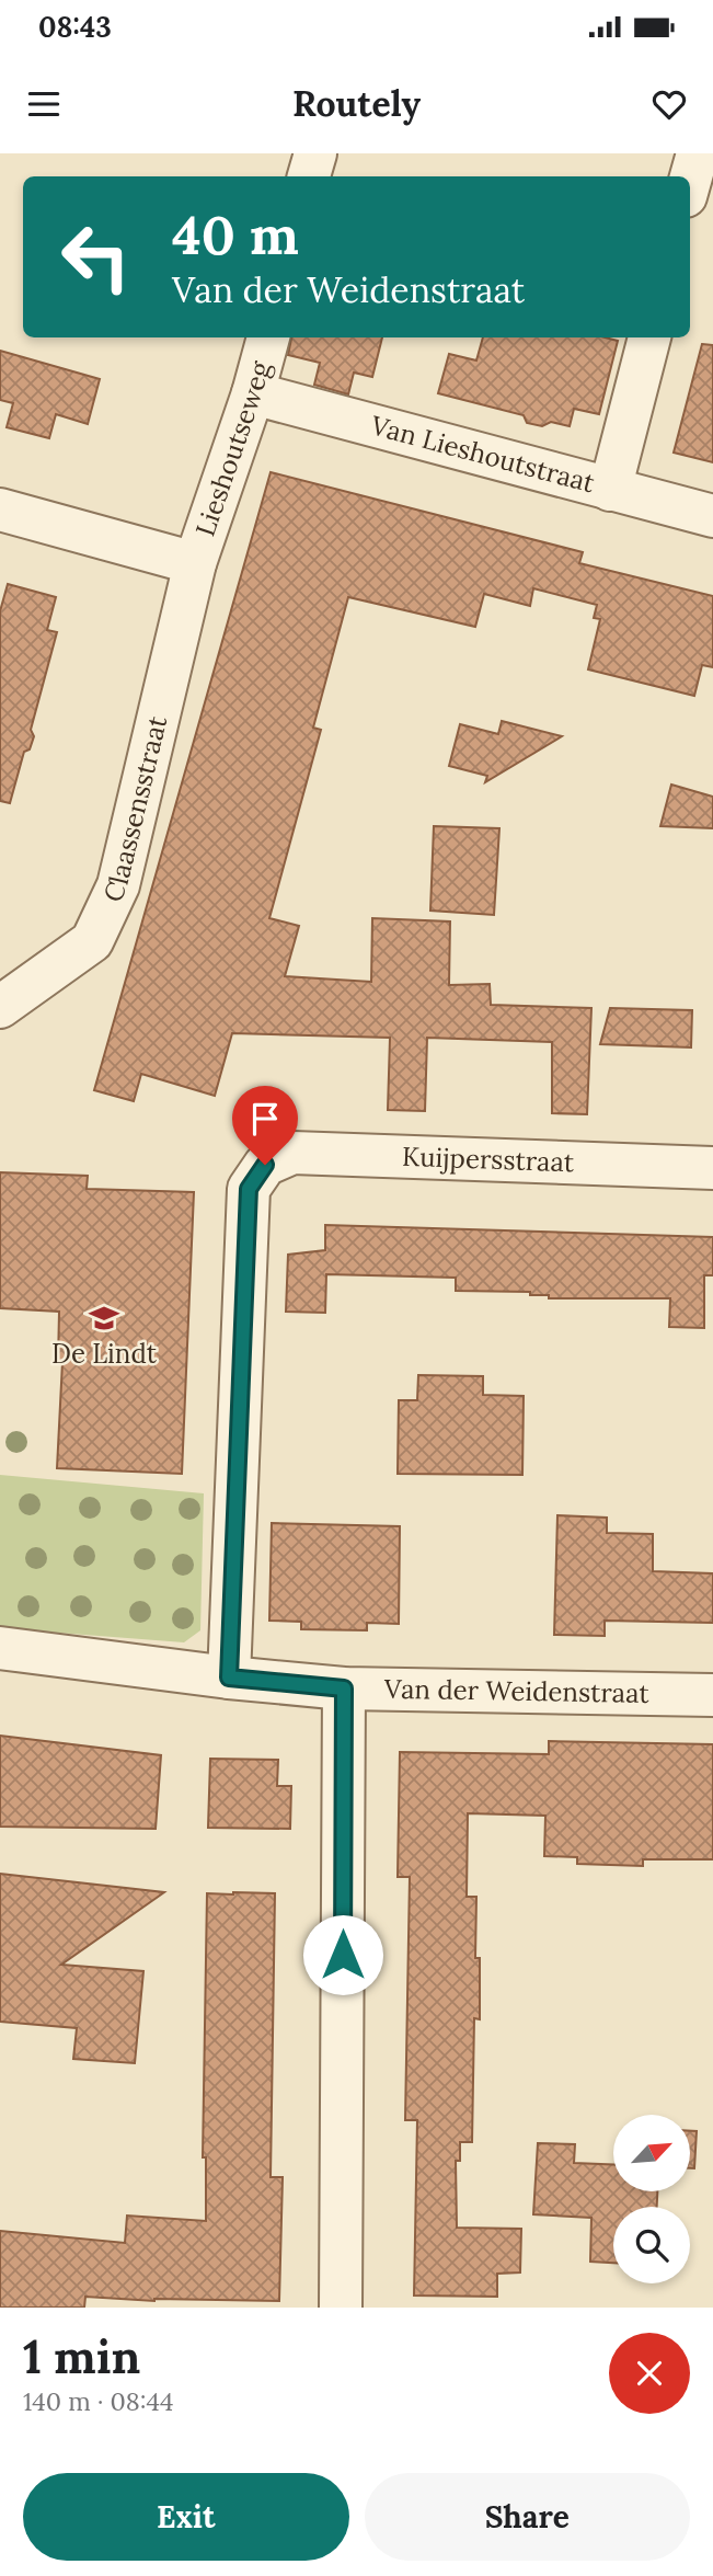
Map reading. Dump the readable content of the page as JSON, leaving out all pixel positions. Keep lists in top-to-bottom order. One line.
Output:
{"streets":{"street":["Lieshoutseweg","Van Lieshoutstraat","Claassensstraat","Kuijpersstraat","Van der Weidenstraat"]},"crossings":[["Lieshoutseweg","Van Lieshoutstraat"],["Lieshoutseweg","Claassensstraat"],["Kuijpersstraat","Van der Weidenstraat"]],"places":{"school or university":["De Lindt"]},"north":"top right","page":{"status":"08:43","header":"Routely","turn":["40 m","Van der Weidenstraat"],"heading":["1 min","140 m · 08:44"],"buttons":["Exit","Share"]}}
